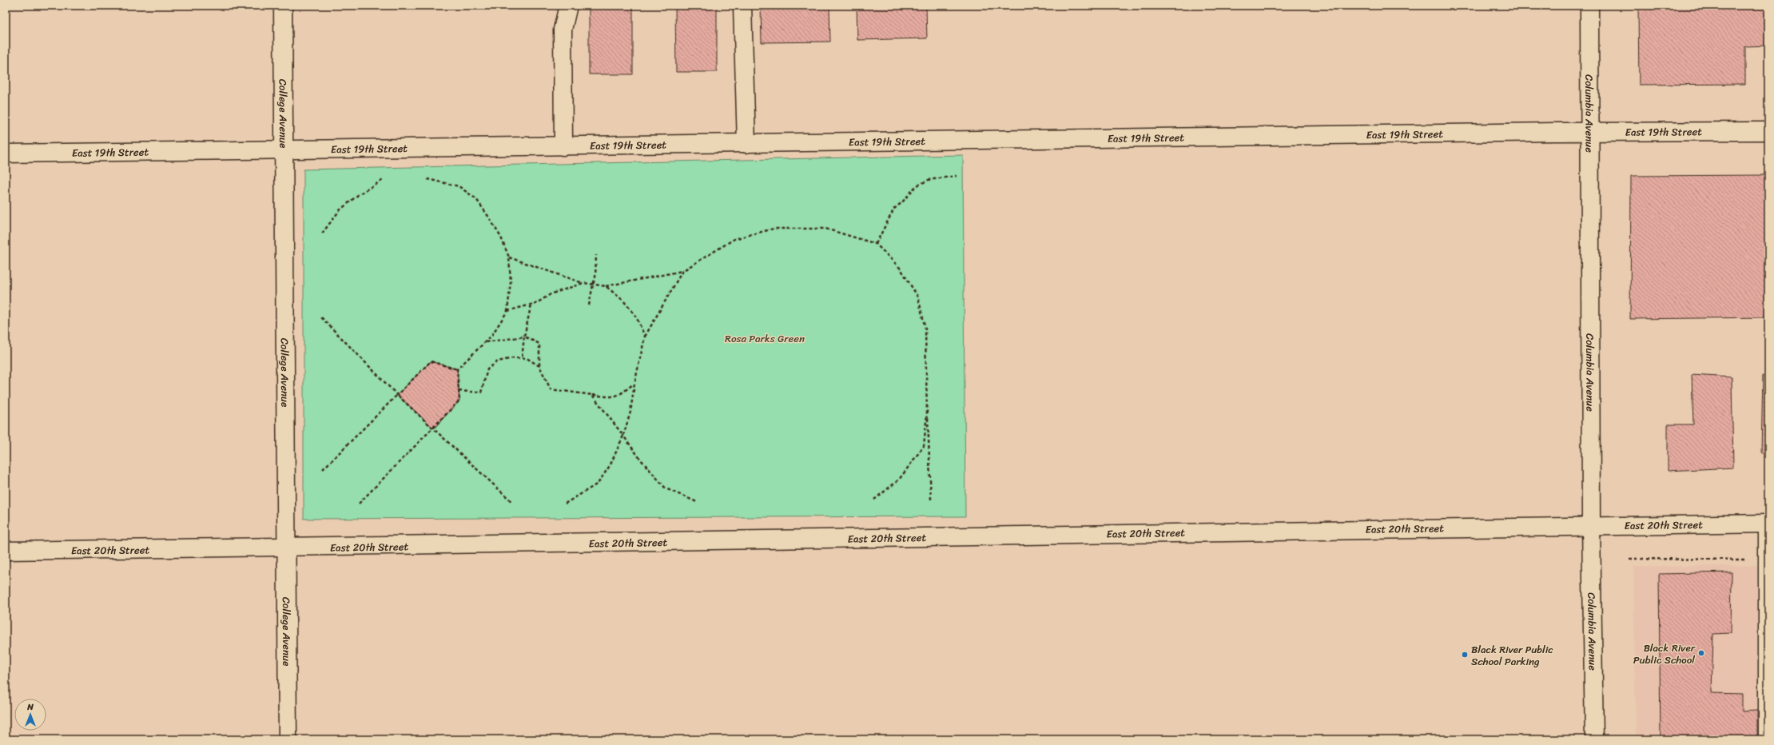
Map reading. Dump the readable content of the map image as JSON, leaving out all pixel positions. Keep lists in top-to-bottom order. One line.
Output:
{"streets":{"street":["College Avenue","Columbia Avenue","East 19th Street","East 20th Street"]},"crossings":[["College Avenue","East 19th Street"],["College Avenue","East 20th Street"],["Columbia Avenue","East 19th Street"],["Columbia Avenue","East 20th Street"]],"parks":["Rosa Parks Green"],"places":["Black River Public School","Black River Public School Parking"],"north":"top"}
